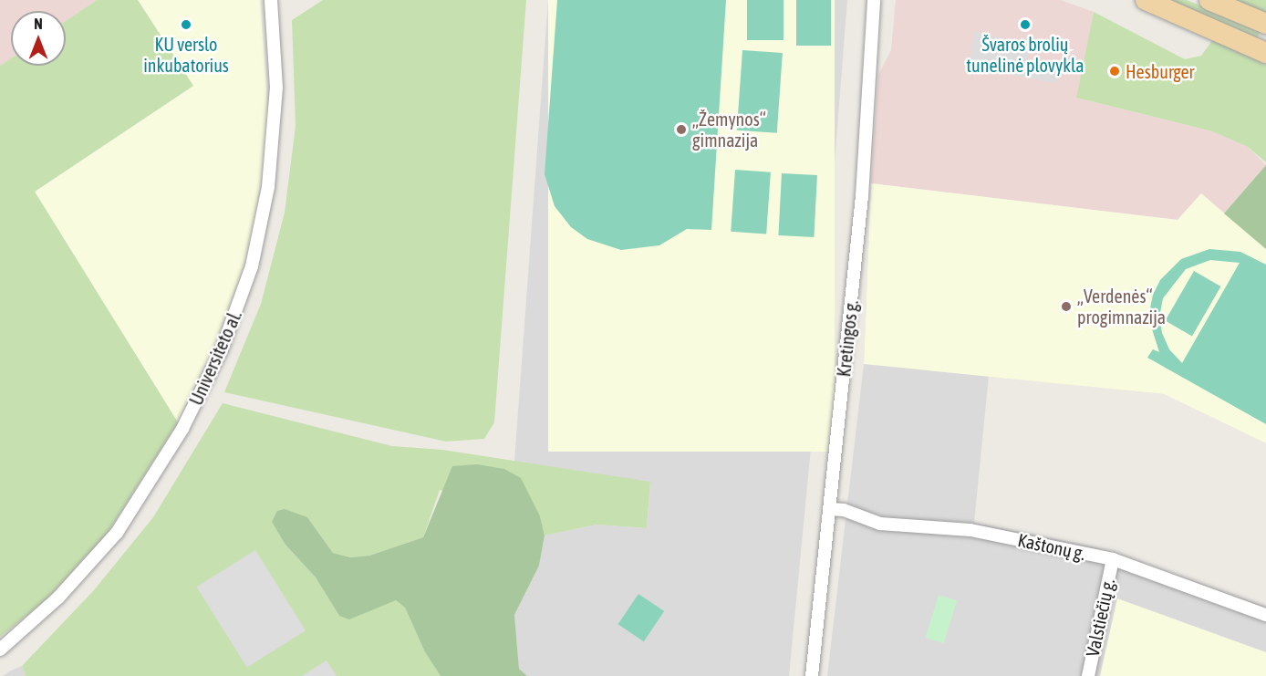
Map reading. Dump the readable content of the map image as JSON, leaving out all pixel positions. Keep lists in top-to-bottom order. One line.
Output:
{"streets":{"street":["Kretingos g.","Universiteto al.","Kaštonų g.","Valstiečių g."]},"crossings":[["Kretingos g.","Kaštonų g."],["Kaštonų g.","Valstiečių g."]],"places":["KU verslo inkubatorius","Švaros brolių tunelinė plovykla","Hesburger","„Žemynos“ gimnazija","„Verdenės“ progimnazija"],"north":"top"}
